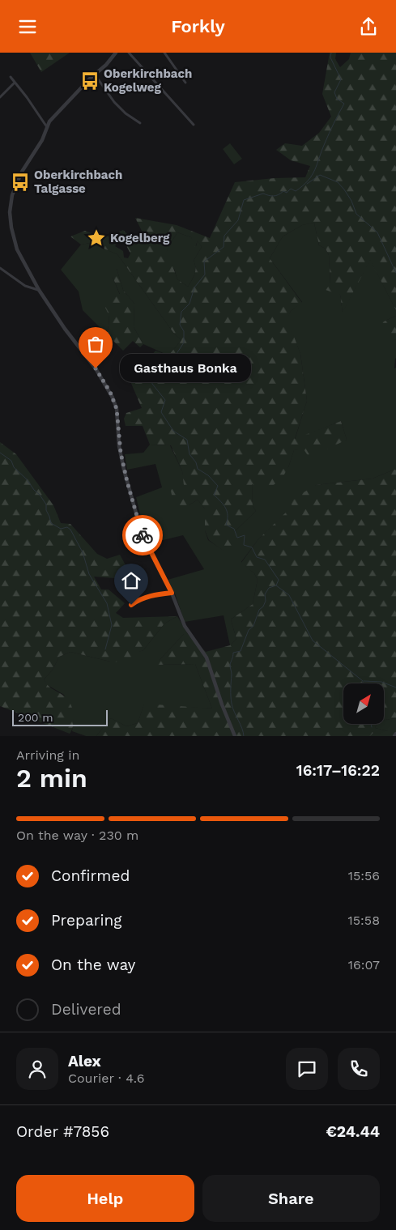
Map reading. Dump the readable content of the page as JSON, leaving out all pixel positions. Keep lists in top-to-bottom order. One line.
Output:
{"places":{"bus stop":["Oberkirchbach Kogelweg","Oberkirchbach Talgasse"],"place":["Kogelberg"],"other":["Gasthaus Bonka"]},"scale_bar":"200 m","north":"top right","page":{"header":"Forkly","bubble":"Gasthaus Bonka","scale":"200 m","heading":["2 min","Arriving in","16:17–16:22"],"panel":["Alex","Courier · 4.6","Order #7856","€24.44"],"bar":"On the way · 230 m","list":[["Confirmed","15:56"],["Preparing","15:58"],["On the way","16:07"],"Delivered"],"buttons":["Help","Share"]}}
